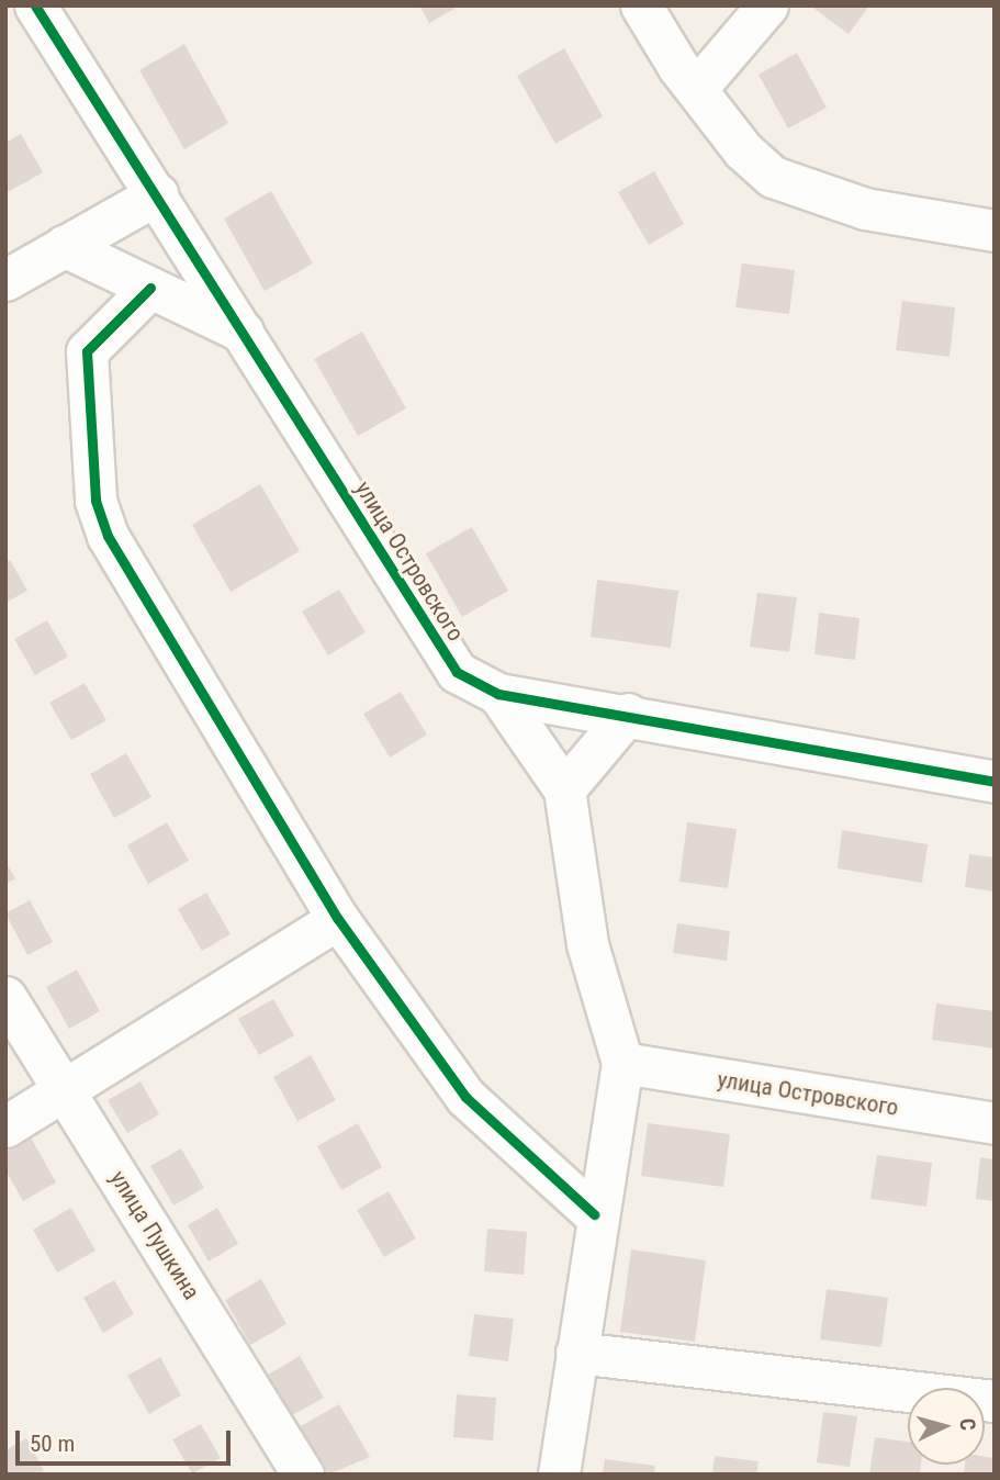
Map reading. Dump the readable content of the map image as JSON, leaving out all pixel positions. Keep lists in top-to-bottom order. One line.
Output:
{"streets":{"street":["улица Островского","улица Пушкина"]},"scale_bar":"50 m","north":"right"}
